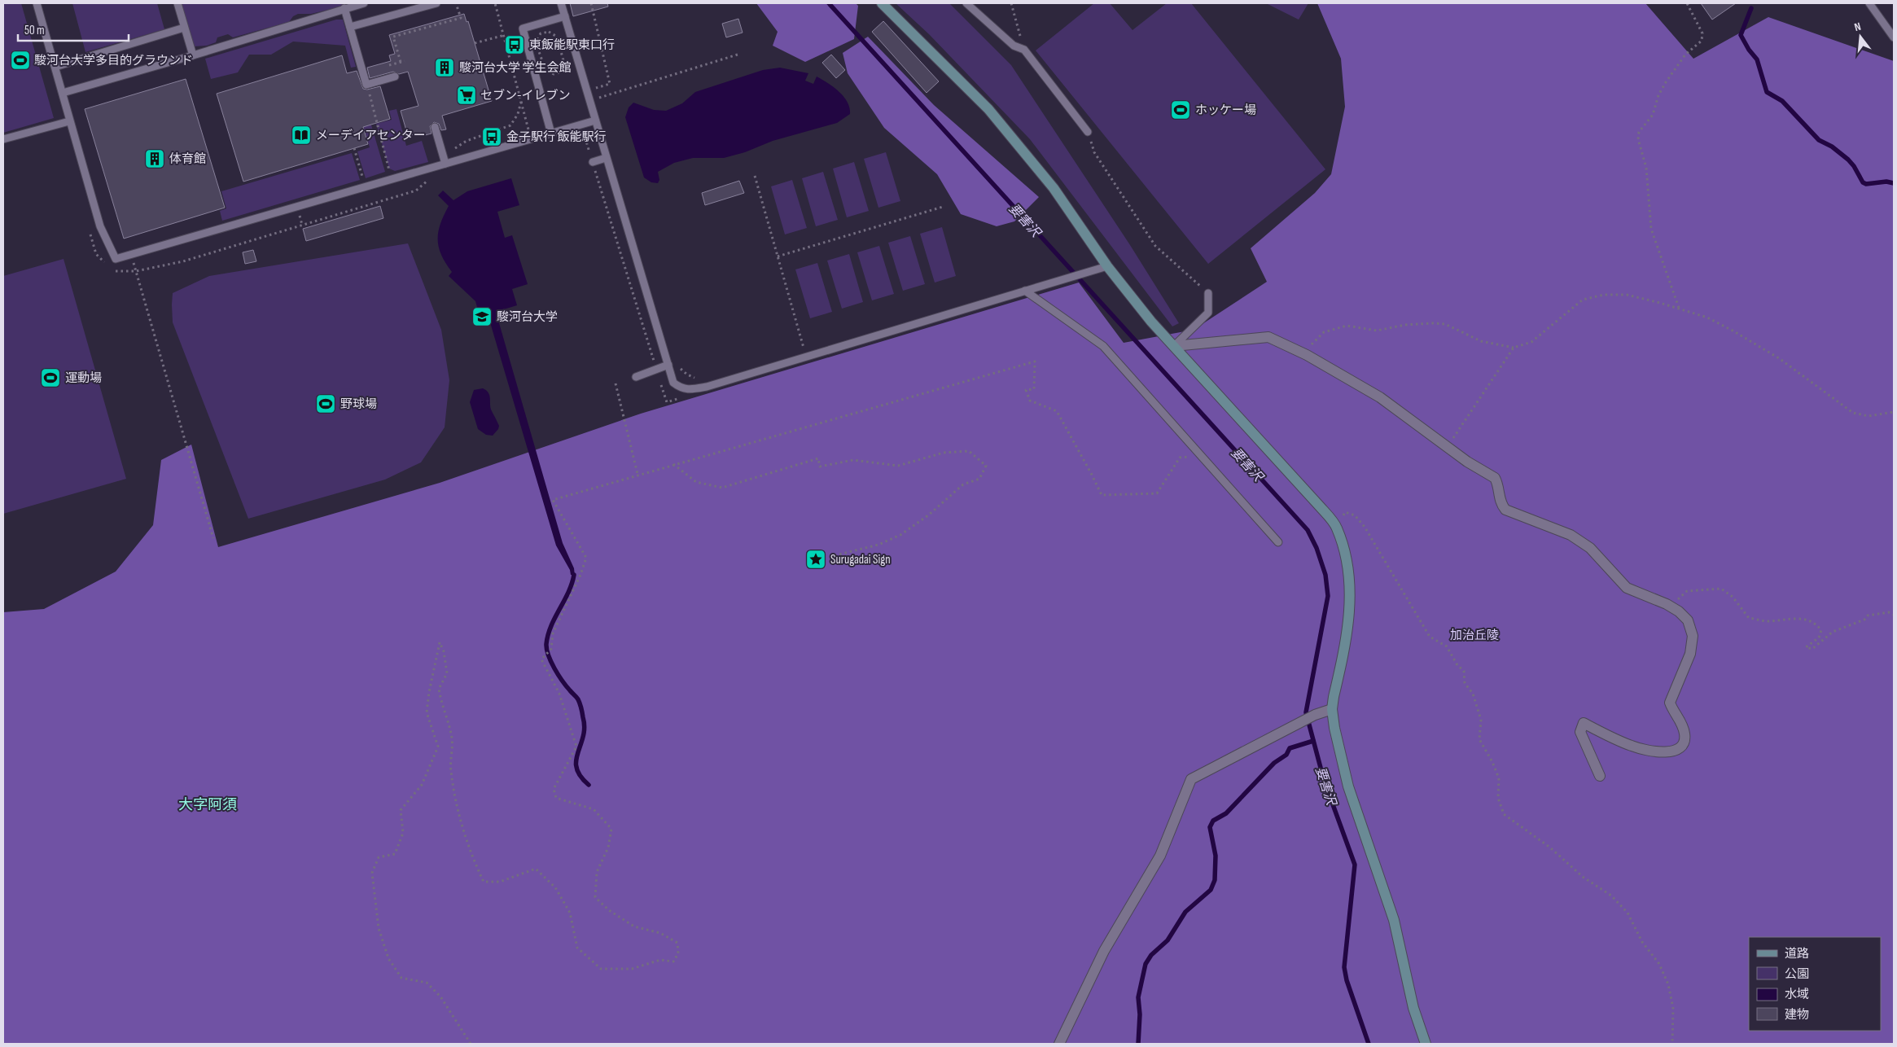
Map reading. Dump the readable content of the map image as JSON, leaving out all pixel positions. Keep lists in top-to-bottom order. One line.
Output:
{"districts":["大字阿須"],"water":["要害沢"],"parks":["加治丘陵"],"places":{"bus stop":["東飯能駅東口行","金子駅行 飯能駅行"],"sports":["駿河台大学多目的グラウンド","ホッケー場","運動場","野球場"],"building":["駿河台大学 学生会館","体育館"],"supermarket":["セブン-イレブン"],"library":["メーデイアセンター"],"school or university":["駿河台大学"],"place":["Surugadai Sign"]},"legend":["道路","公園","水域","建物"],"scale_bar":"50 m","north":"top"}
